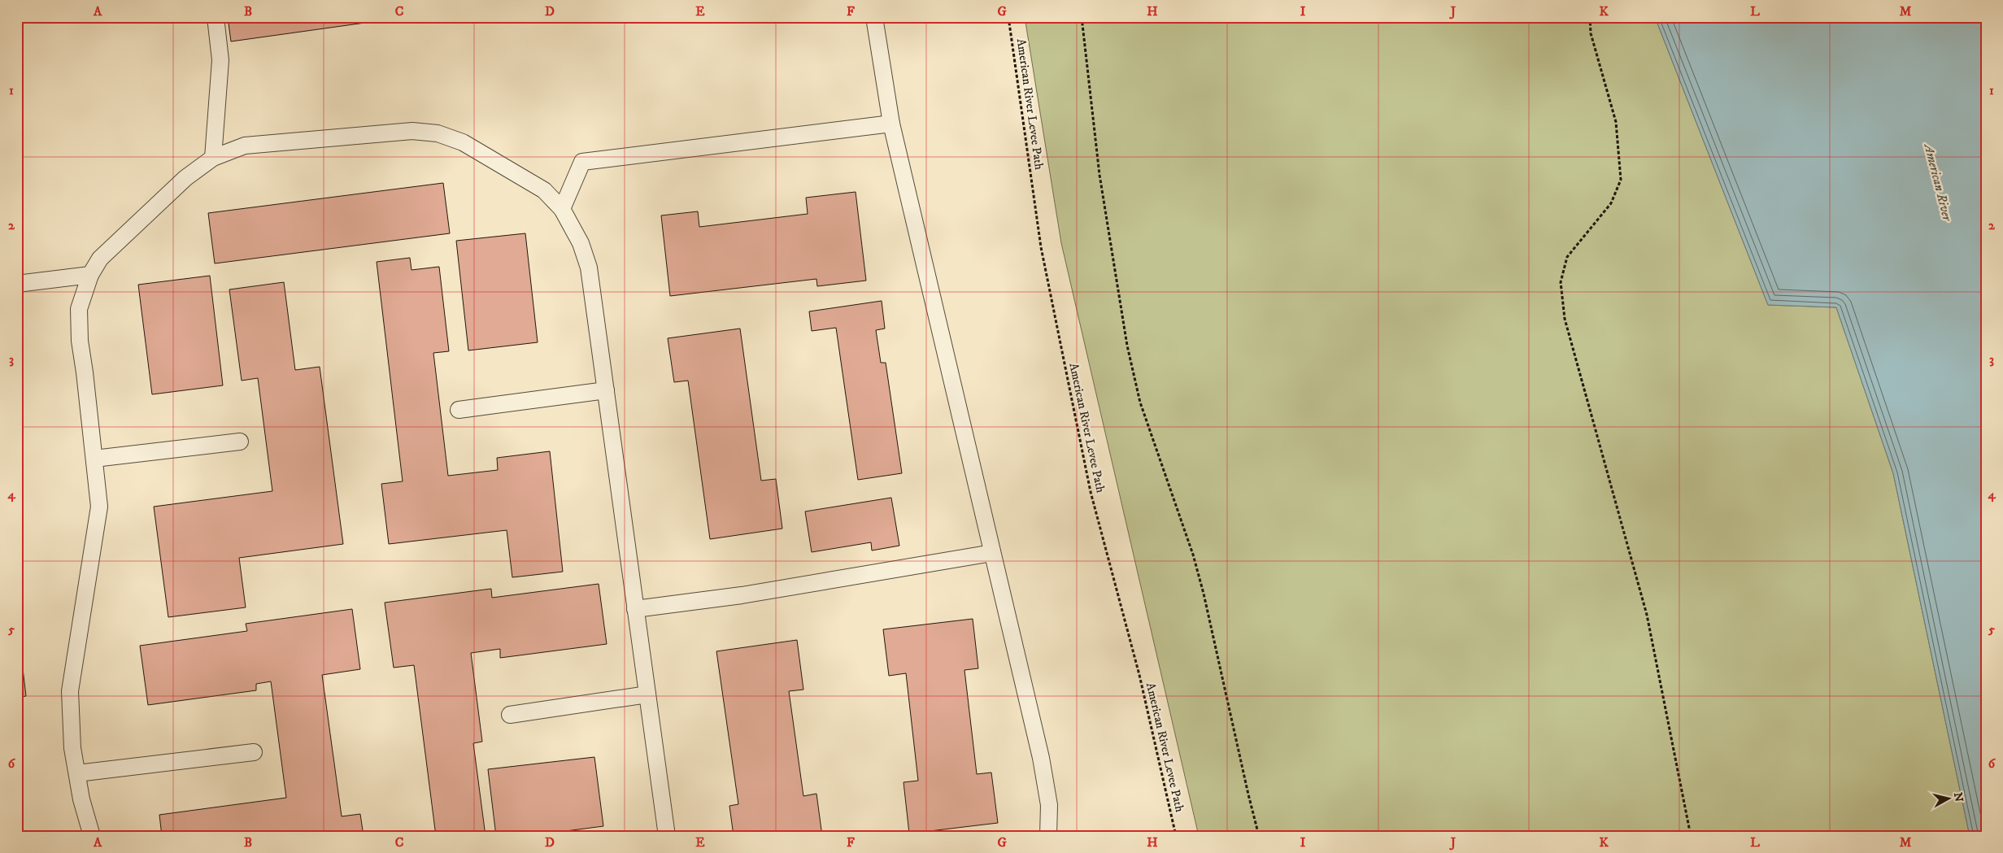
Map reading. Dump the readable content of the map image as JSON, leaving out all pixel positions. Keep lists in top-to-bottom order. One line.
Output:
{"streets":{"path":["American River Levee Path"]},"water":["American River"],"north":"right","grid":{"columns":["A","B","C","D","E","F","G","H","I","J","K","L","M"],"rows":["1","2","3","4","5","6"]}}
